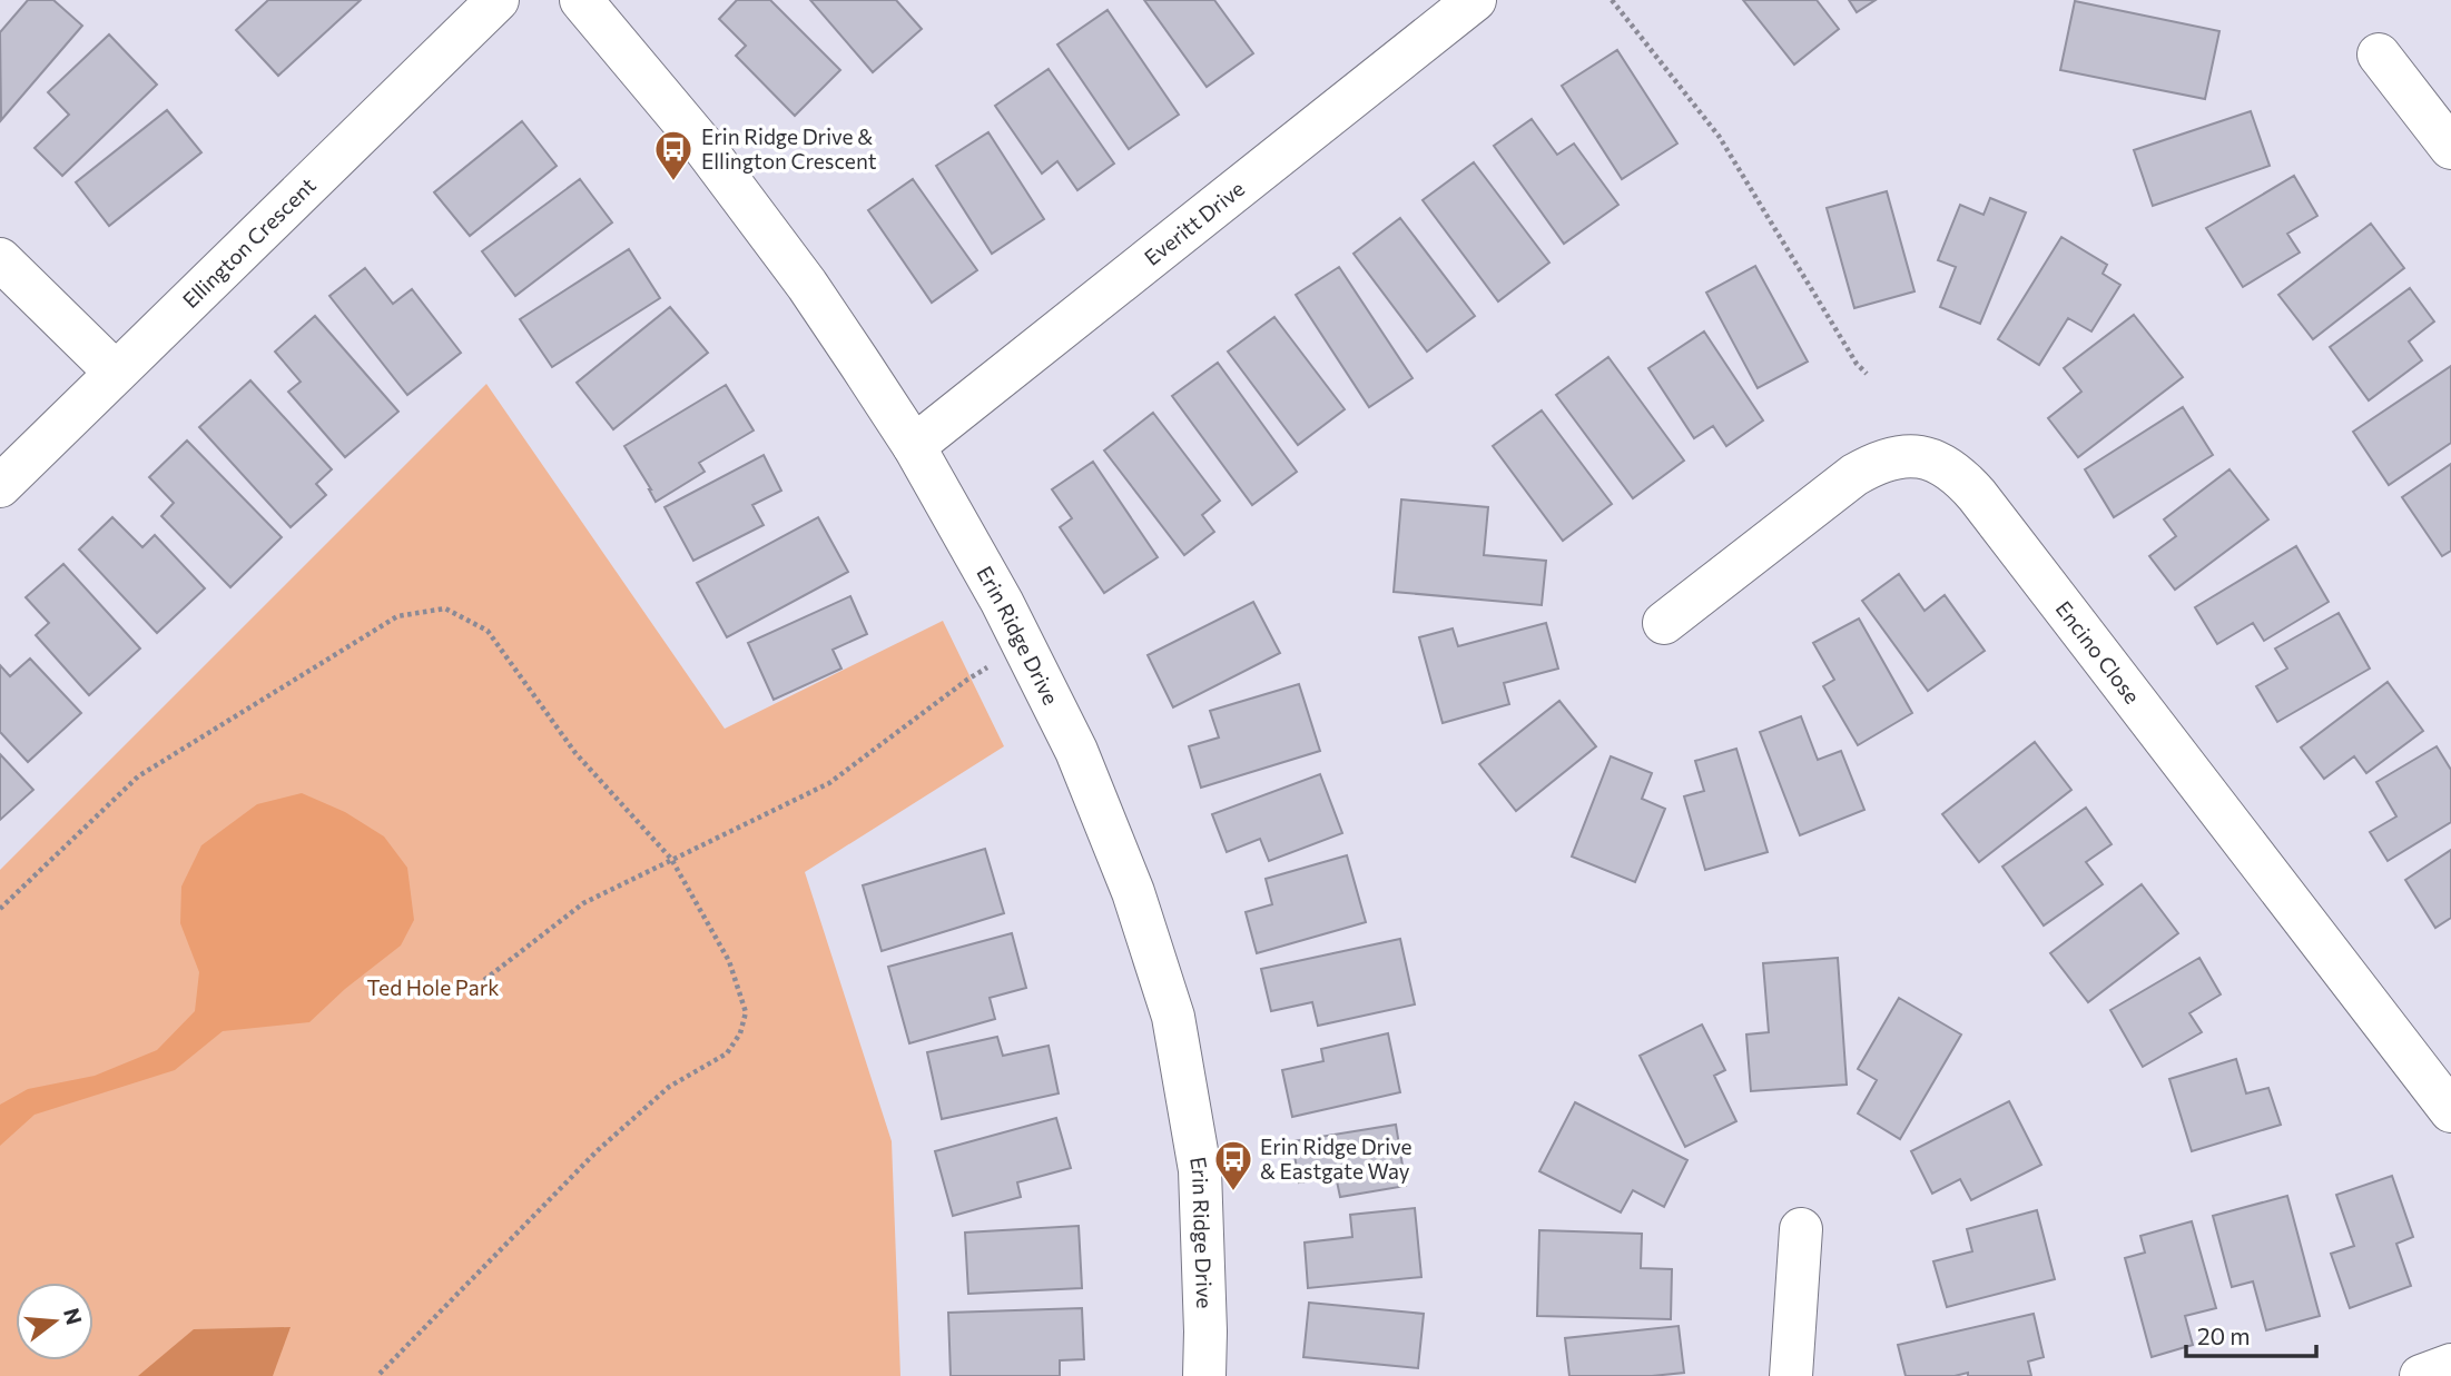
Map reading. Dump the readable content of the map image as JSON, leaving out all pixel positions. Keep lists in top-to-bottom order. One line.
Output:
{"streets":{"street":["Everitt Drive","Ellington Crescent","Erin Ridge Drive","Encino Close"]},"crossings":[["Everitt Drive","Erin Ridge Drive"]],"parks":["Ted Hole Park"],"places":{"bus stop":["Erin Ridge Drive & Ellington Crescent","Erin Ridge Drive & Eastgate Way"]},"scale_bar":"20 m","north":"right"}
